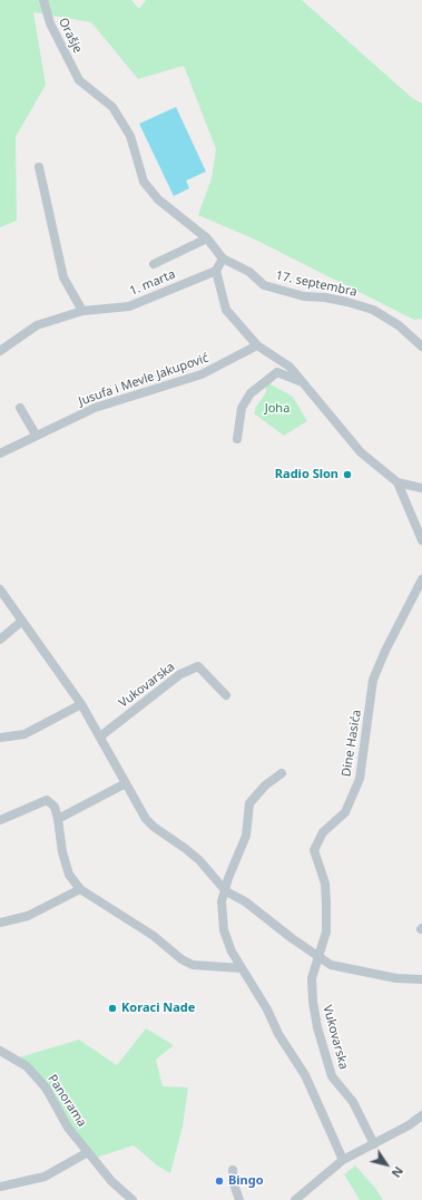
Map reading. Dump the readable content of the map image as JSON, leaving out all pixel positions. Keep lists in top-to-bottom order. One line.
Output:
{"streets":{"street":["Orašje","1. marta","17. septembra","Jusufa i Mevle Jakupović","Vukovarska","Dine Hasića","Panorama"]},"crossings":[["Orašje","17. septembra"],["Vukovarska","Dine Hasića"]],"parks":["Joha"],"places":["Radio Slon","Koraci Nade","Bingo"],"north":"bottom right"}
